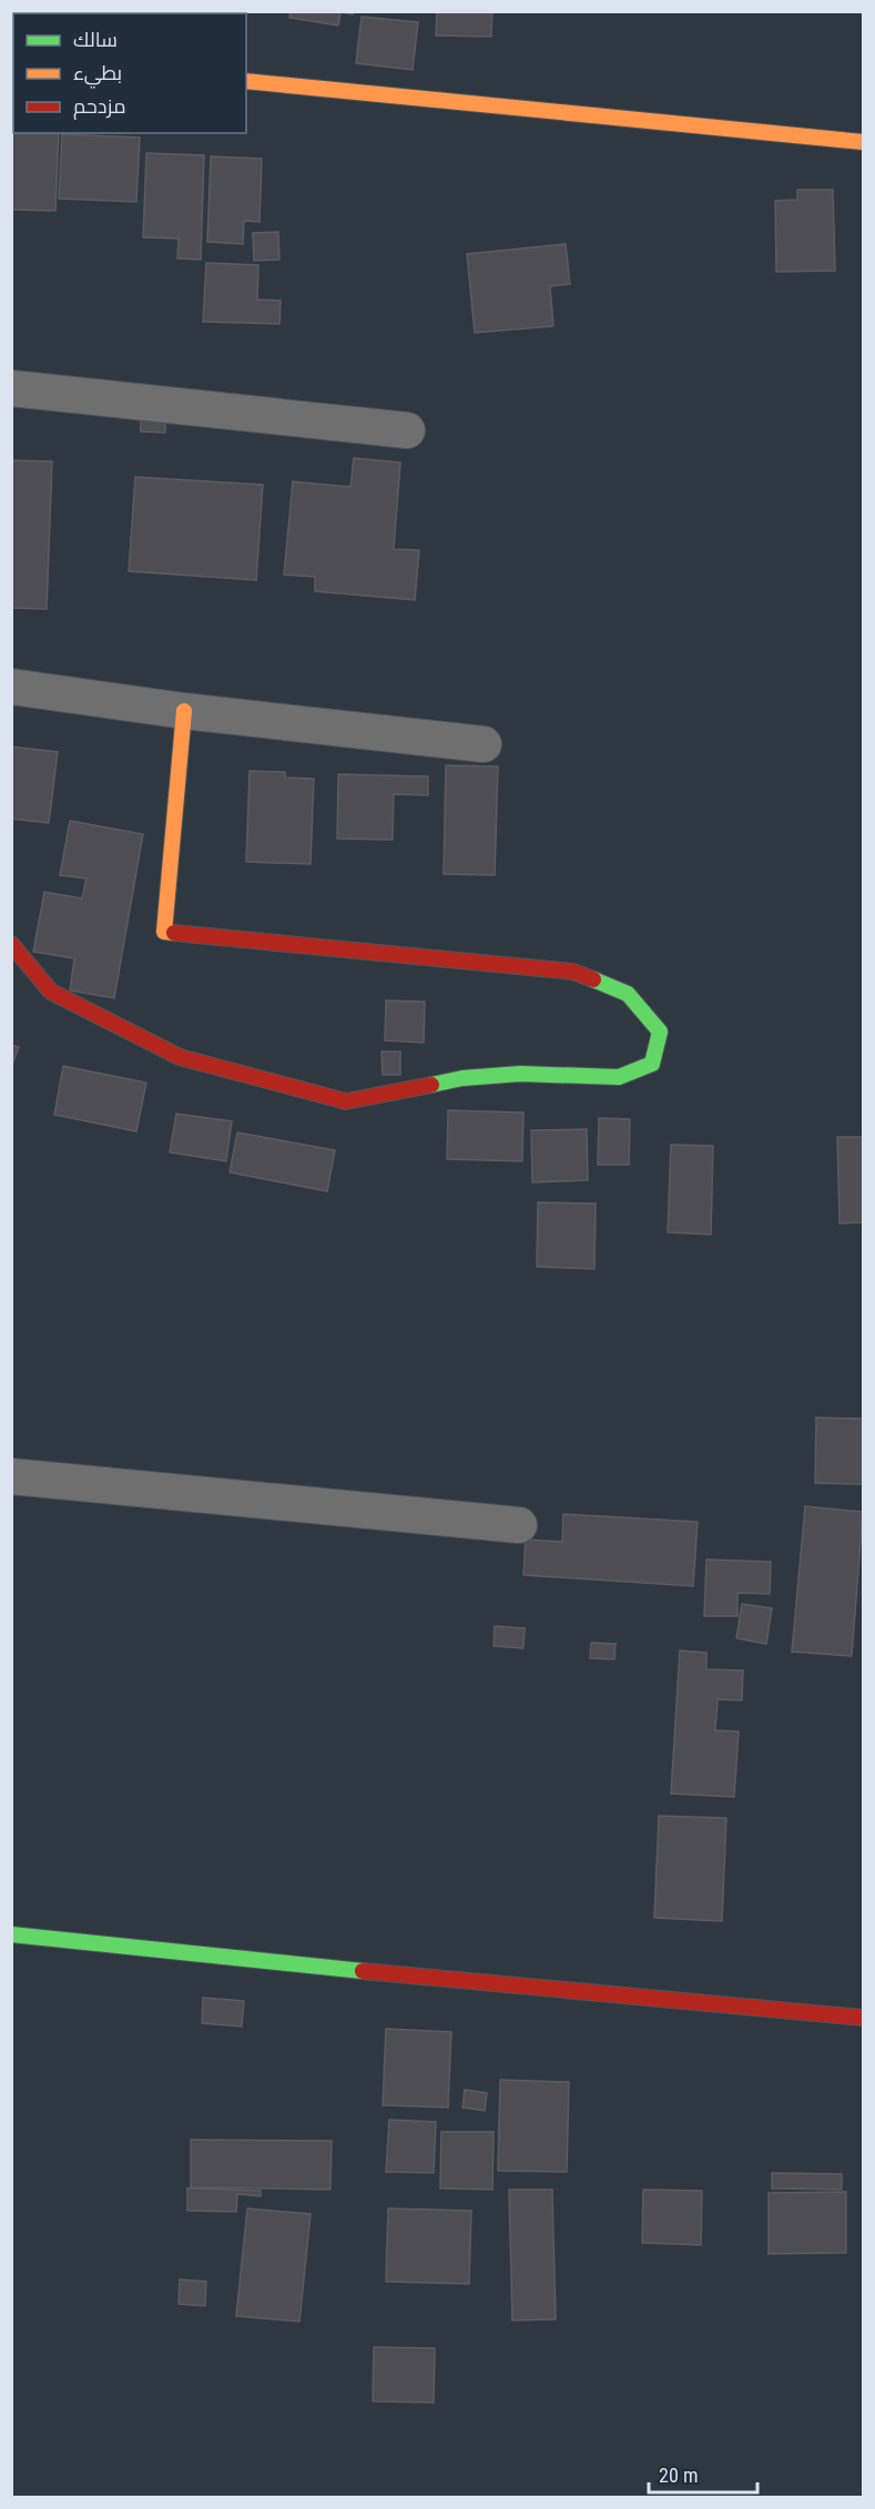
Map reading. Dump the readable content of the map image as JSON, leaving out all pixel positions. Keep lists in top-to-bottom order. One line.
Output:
{"legend":["سالك","بطيء","مزدحم"],"scale_bar":"20 m"}
